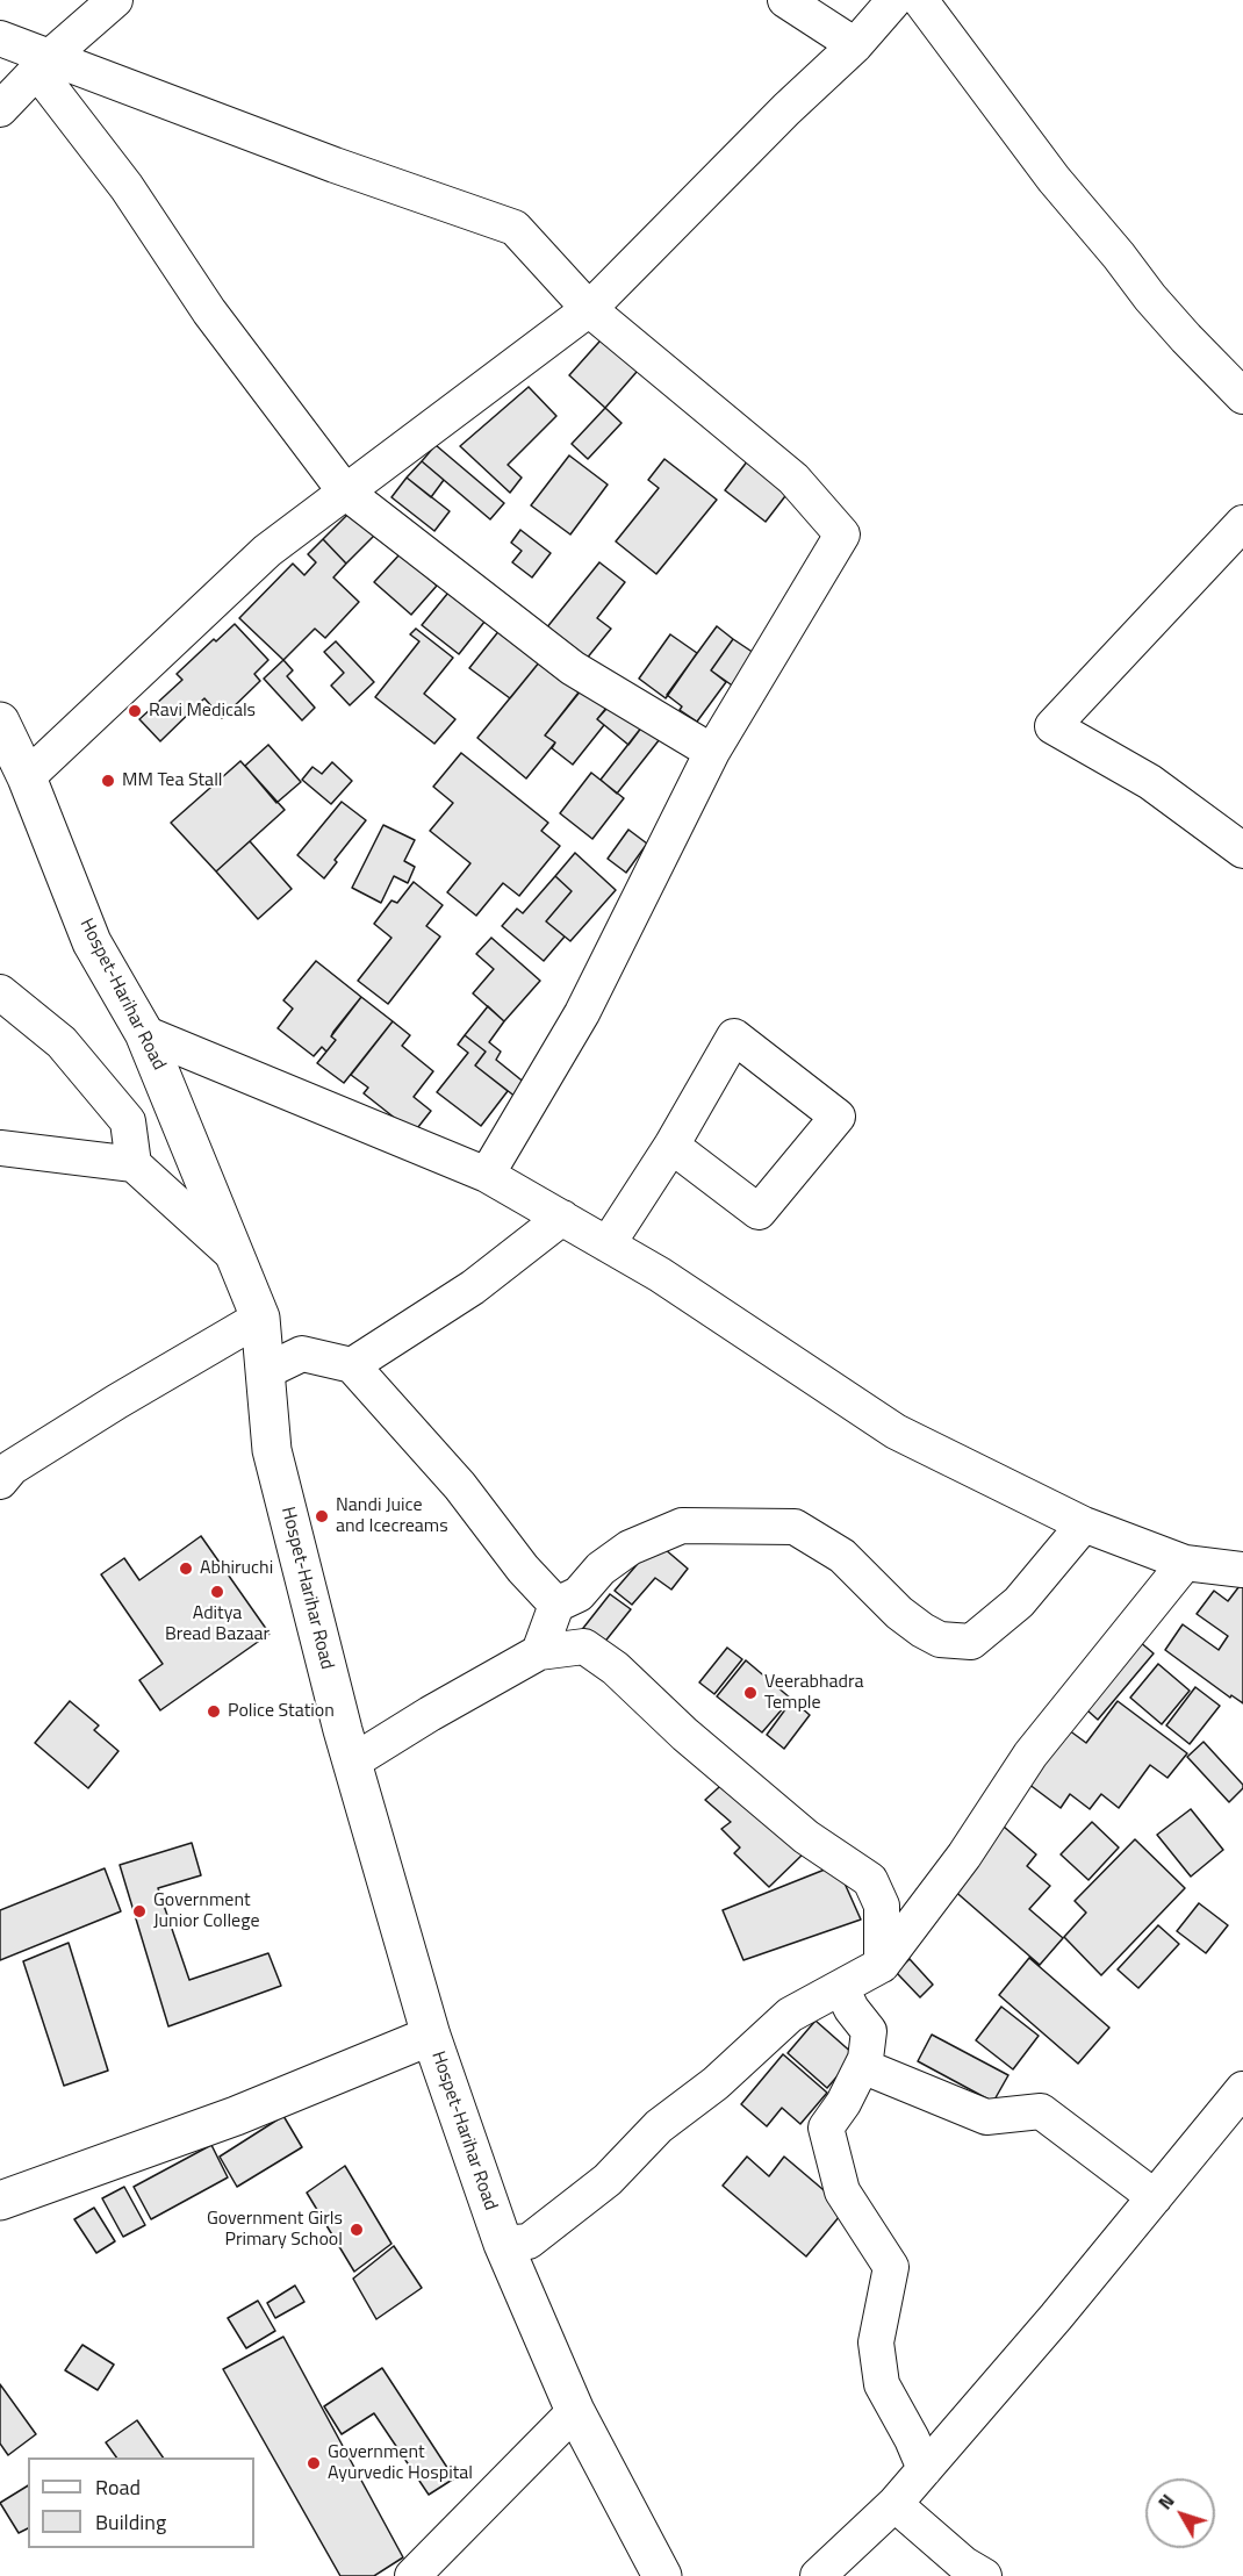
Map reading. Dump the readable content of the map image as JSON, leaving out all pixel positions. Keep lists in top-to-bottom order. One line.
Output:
{"streets":{"main road":["Hospet-Harihar Road"]},"places":["Ravi Medicals","MM Tea Stall","Nandi Juice and Icecreams","Abhiruchi","Aditya Bread Bazaar","Veerabhadra Temple","Police Station","Government Junior College","Government Girls Primary School","Government Ayurvedic Hospital"],"legend":["Road","Building"],"north":"top left"}
